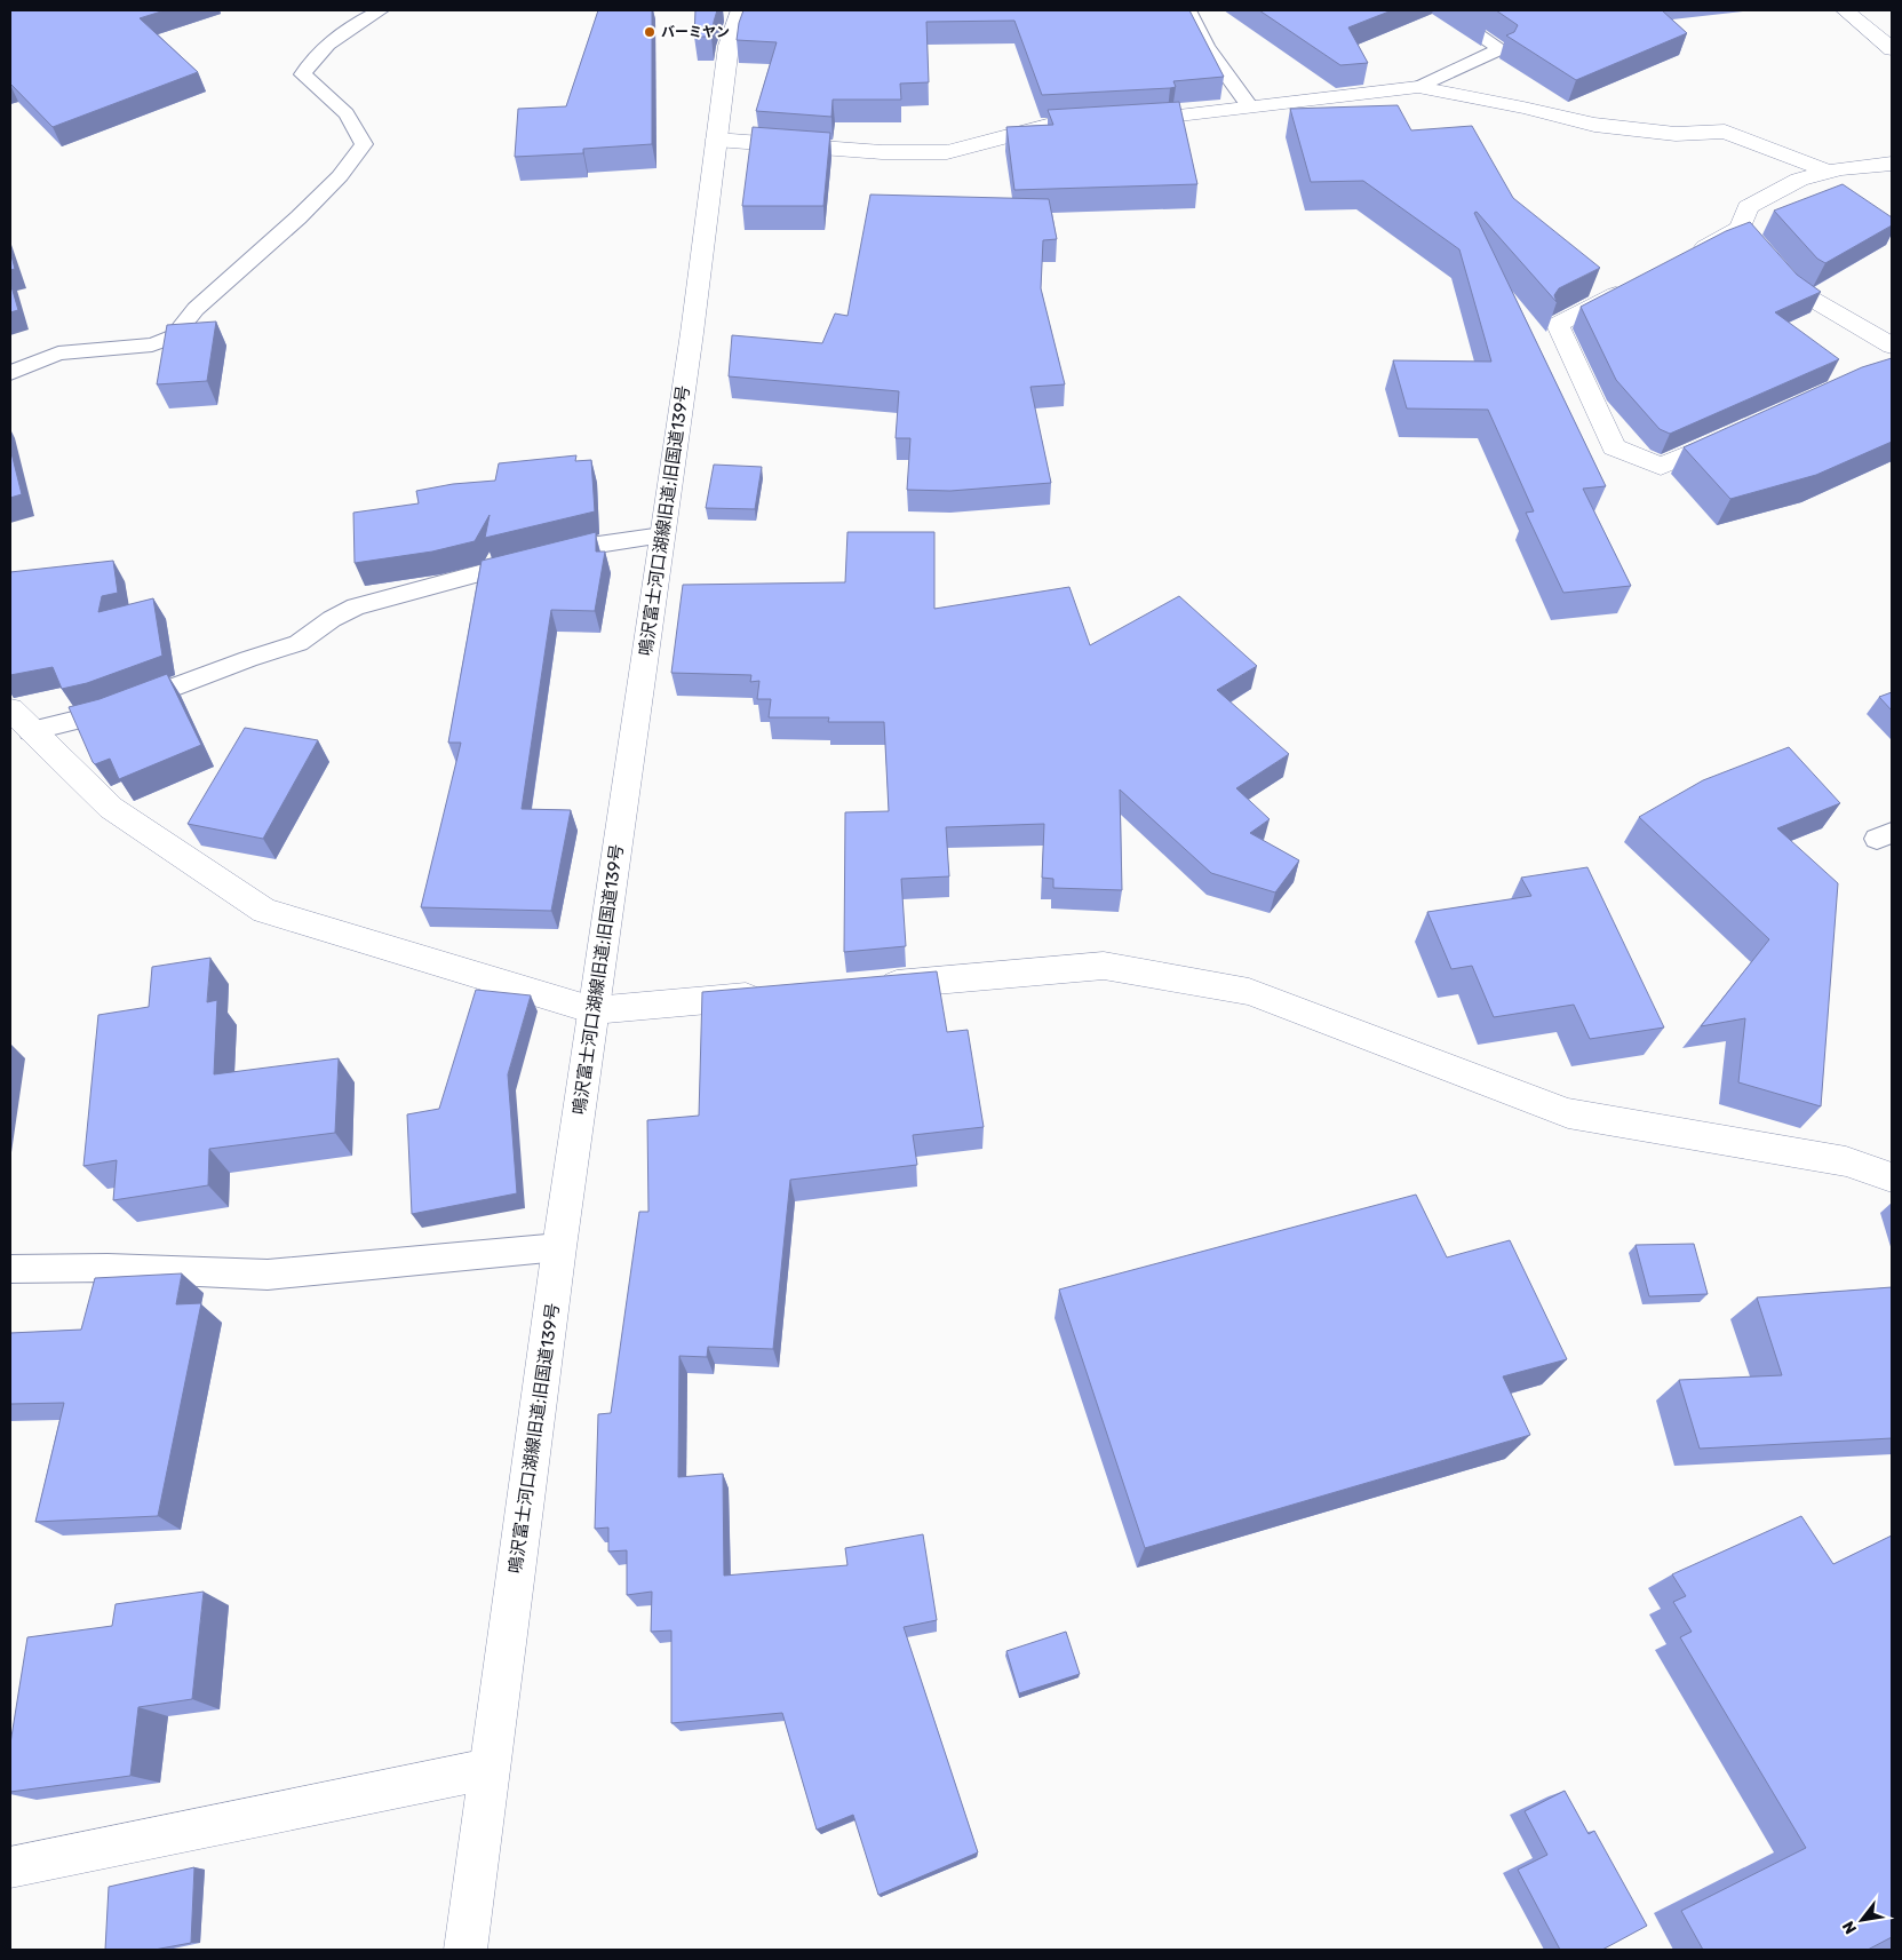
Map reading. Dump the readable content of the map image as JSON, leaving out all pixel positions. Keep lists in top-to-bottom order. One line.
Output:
{"streets":{"street":["鳴沢富士河口湖線旧道;旧国道139号"]},"places":["バーミヤン"],"north":"bottom left"}
